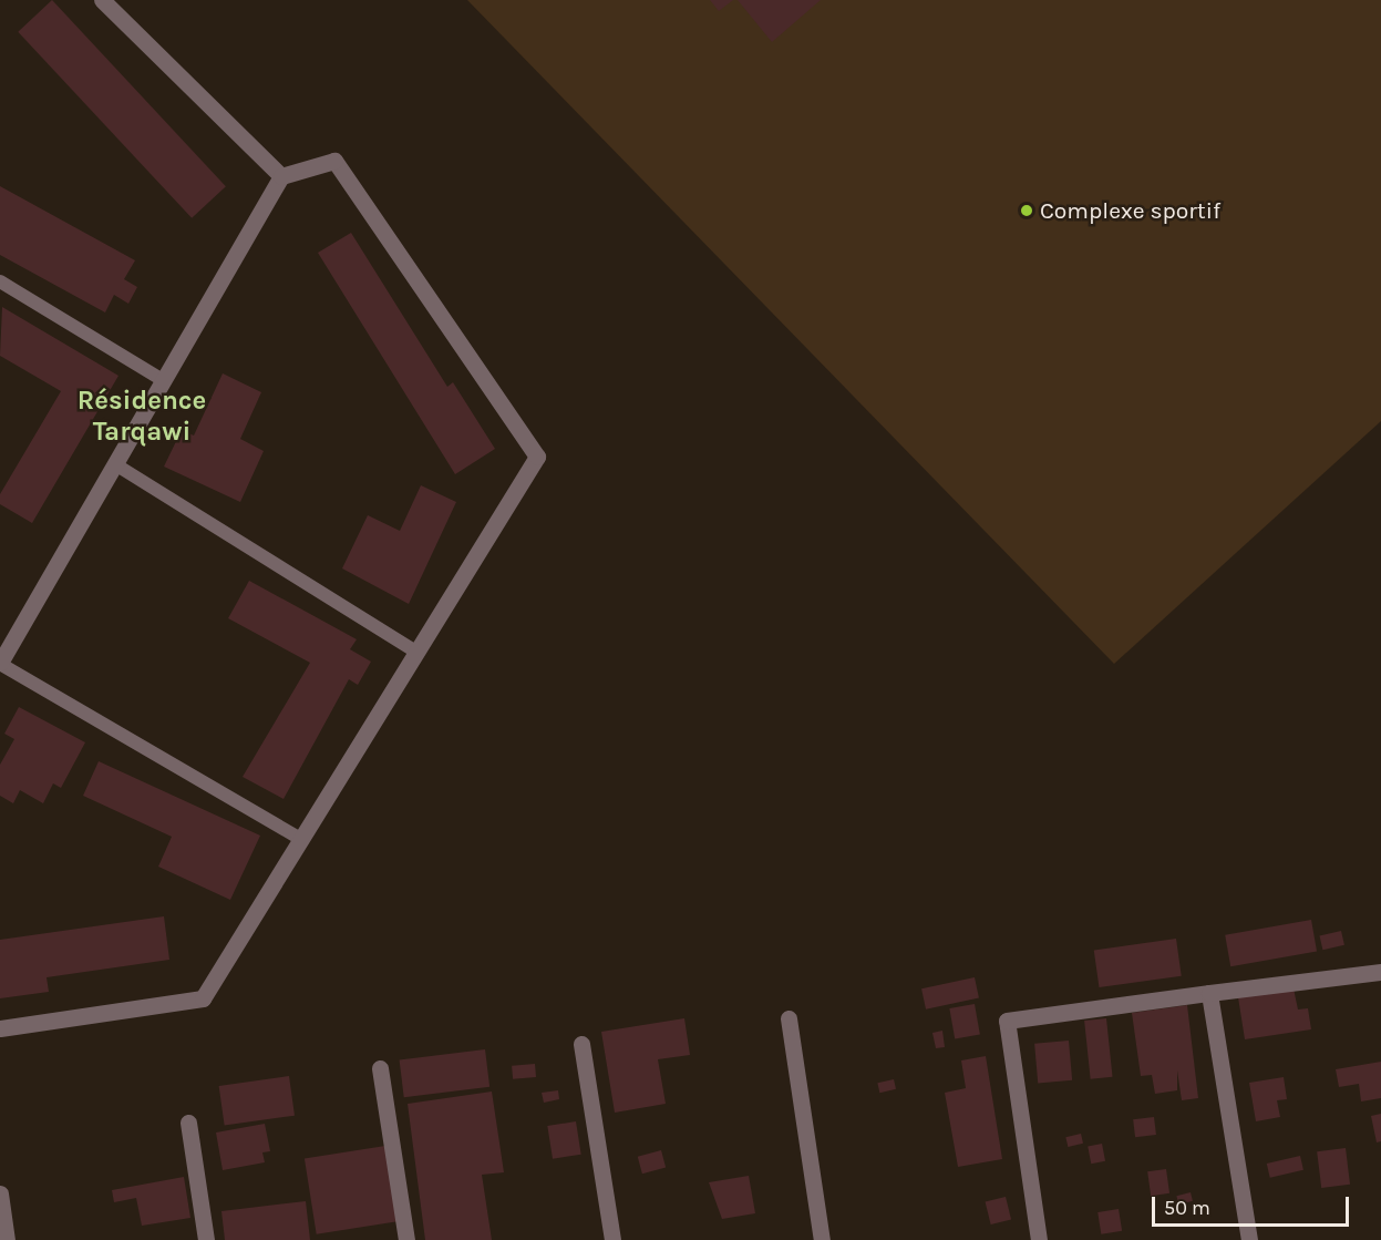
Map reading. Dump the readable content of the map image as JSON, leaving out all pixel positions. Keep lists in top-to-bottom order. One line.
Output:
{"districts":["Résidence Tarqawi"],"places":["Complexe sportif"],"scale_bar":"50 m"}
